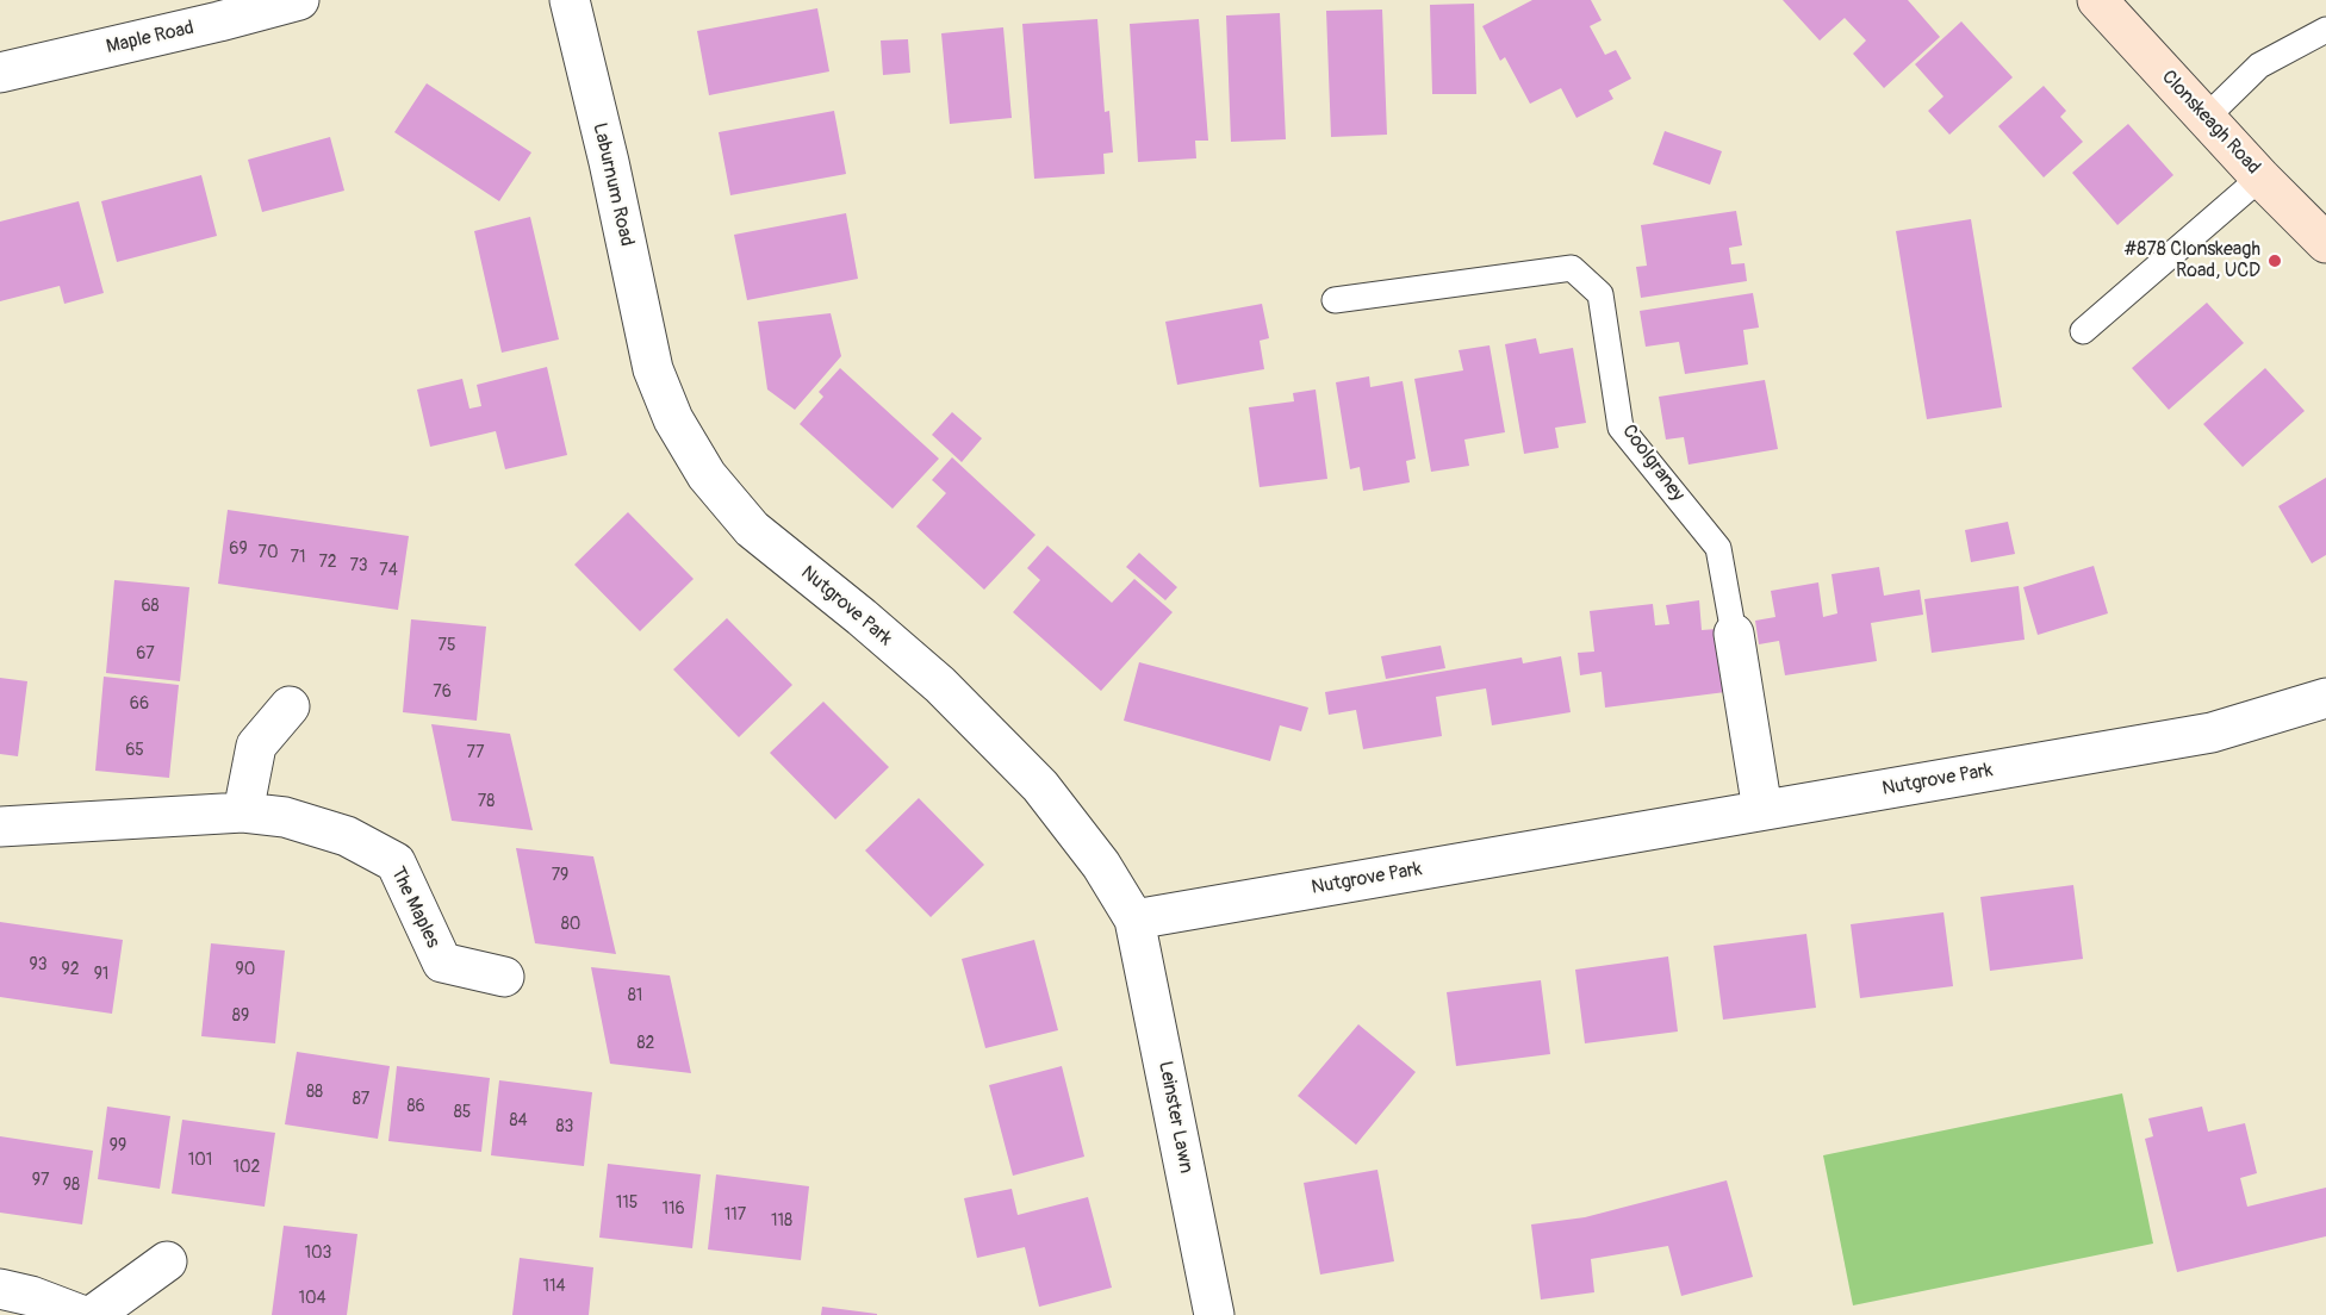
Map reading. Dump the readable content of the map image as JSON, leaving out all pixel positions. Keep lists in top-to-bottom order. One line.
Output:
{"streets":{"main road":["Clonskeagh Road"],"street":["Maple Road","Laburnum Road","Coolgraney","Nutgrove Park","The Maples","Leinster Lawn"]},"crossings":[["Laburnum Road","Nutgrove Park"],["Coolgraney","Nutgrove Park"],["Nutgrove Park","Leinster Lawn"]],"places":["#878 Clonskeagh Road, UCD"],"house_numbers":["69","70","71","72","73","74","68","75","67","76","66","65","77","78","79","80","93","92","90","91","81","89","82","88","87","86","85","84","83","99","101","102","97","98","115","116","117","118","103","114","104"]}
